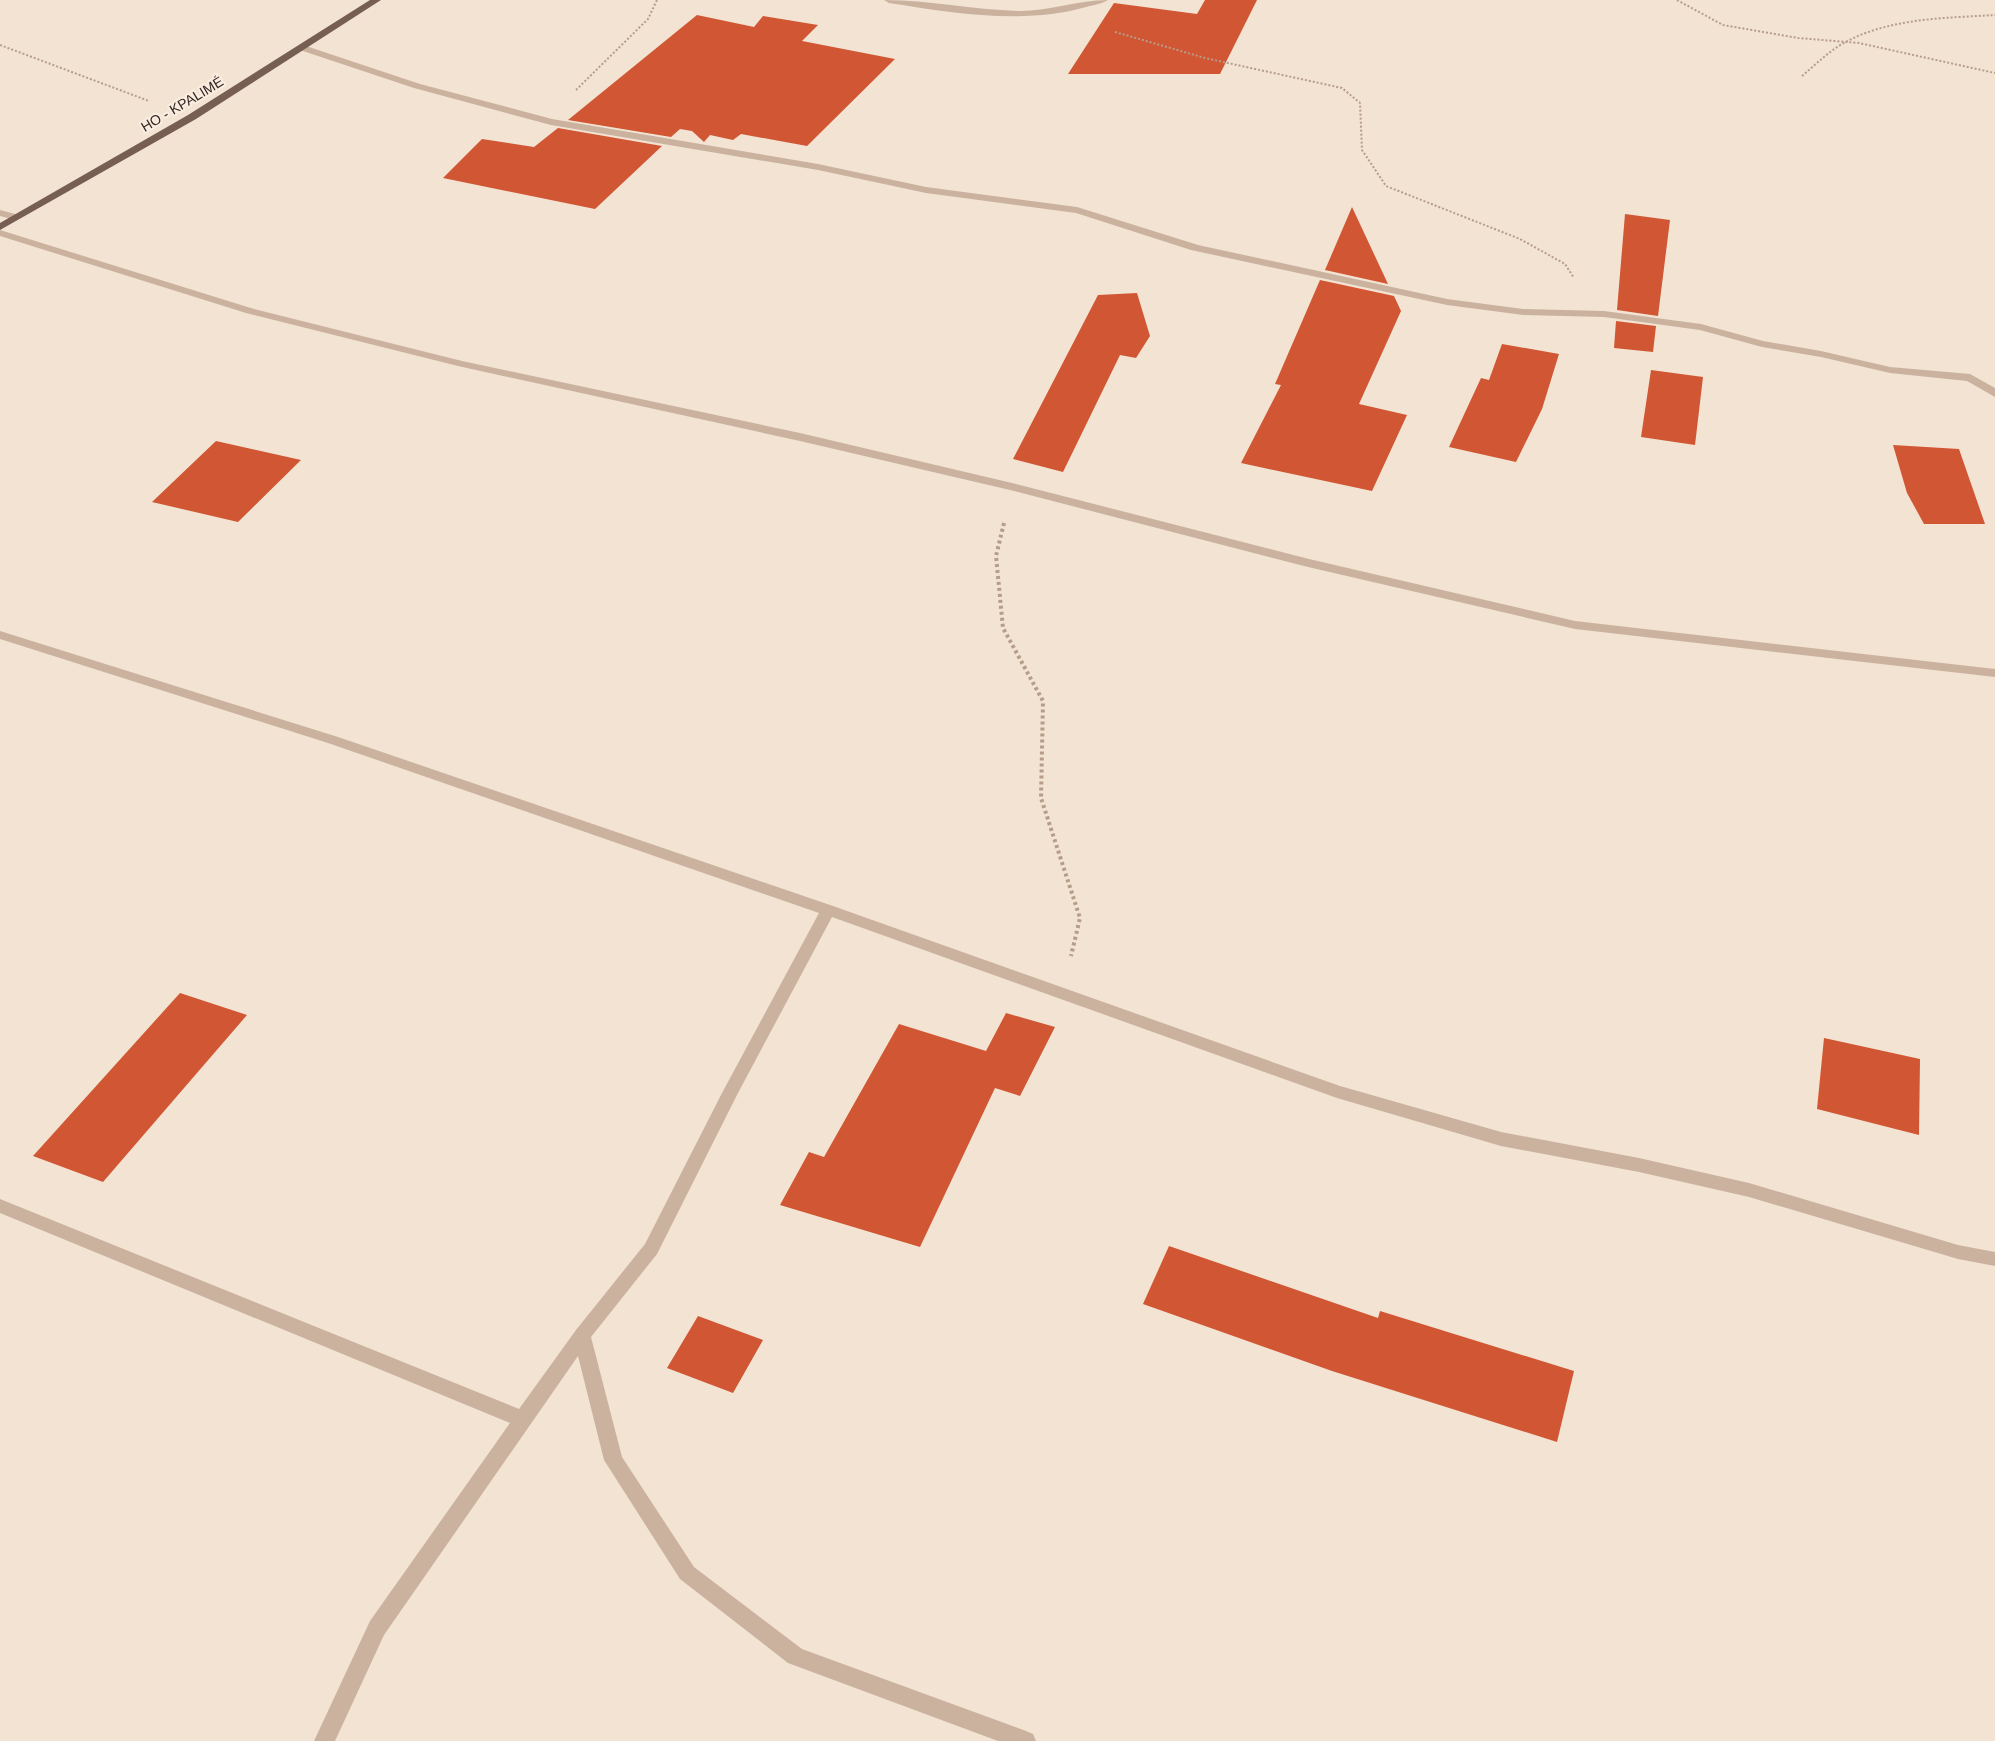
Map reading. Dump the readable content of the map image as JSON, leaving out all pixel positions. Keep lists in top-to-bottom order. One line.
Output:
{"streets":{"main road":["HO - KPALIMÉ"]}}
